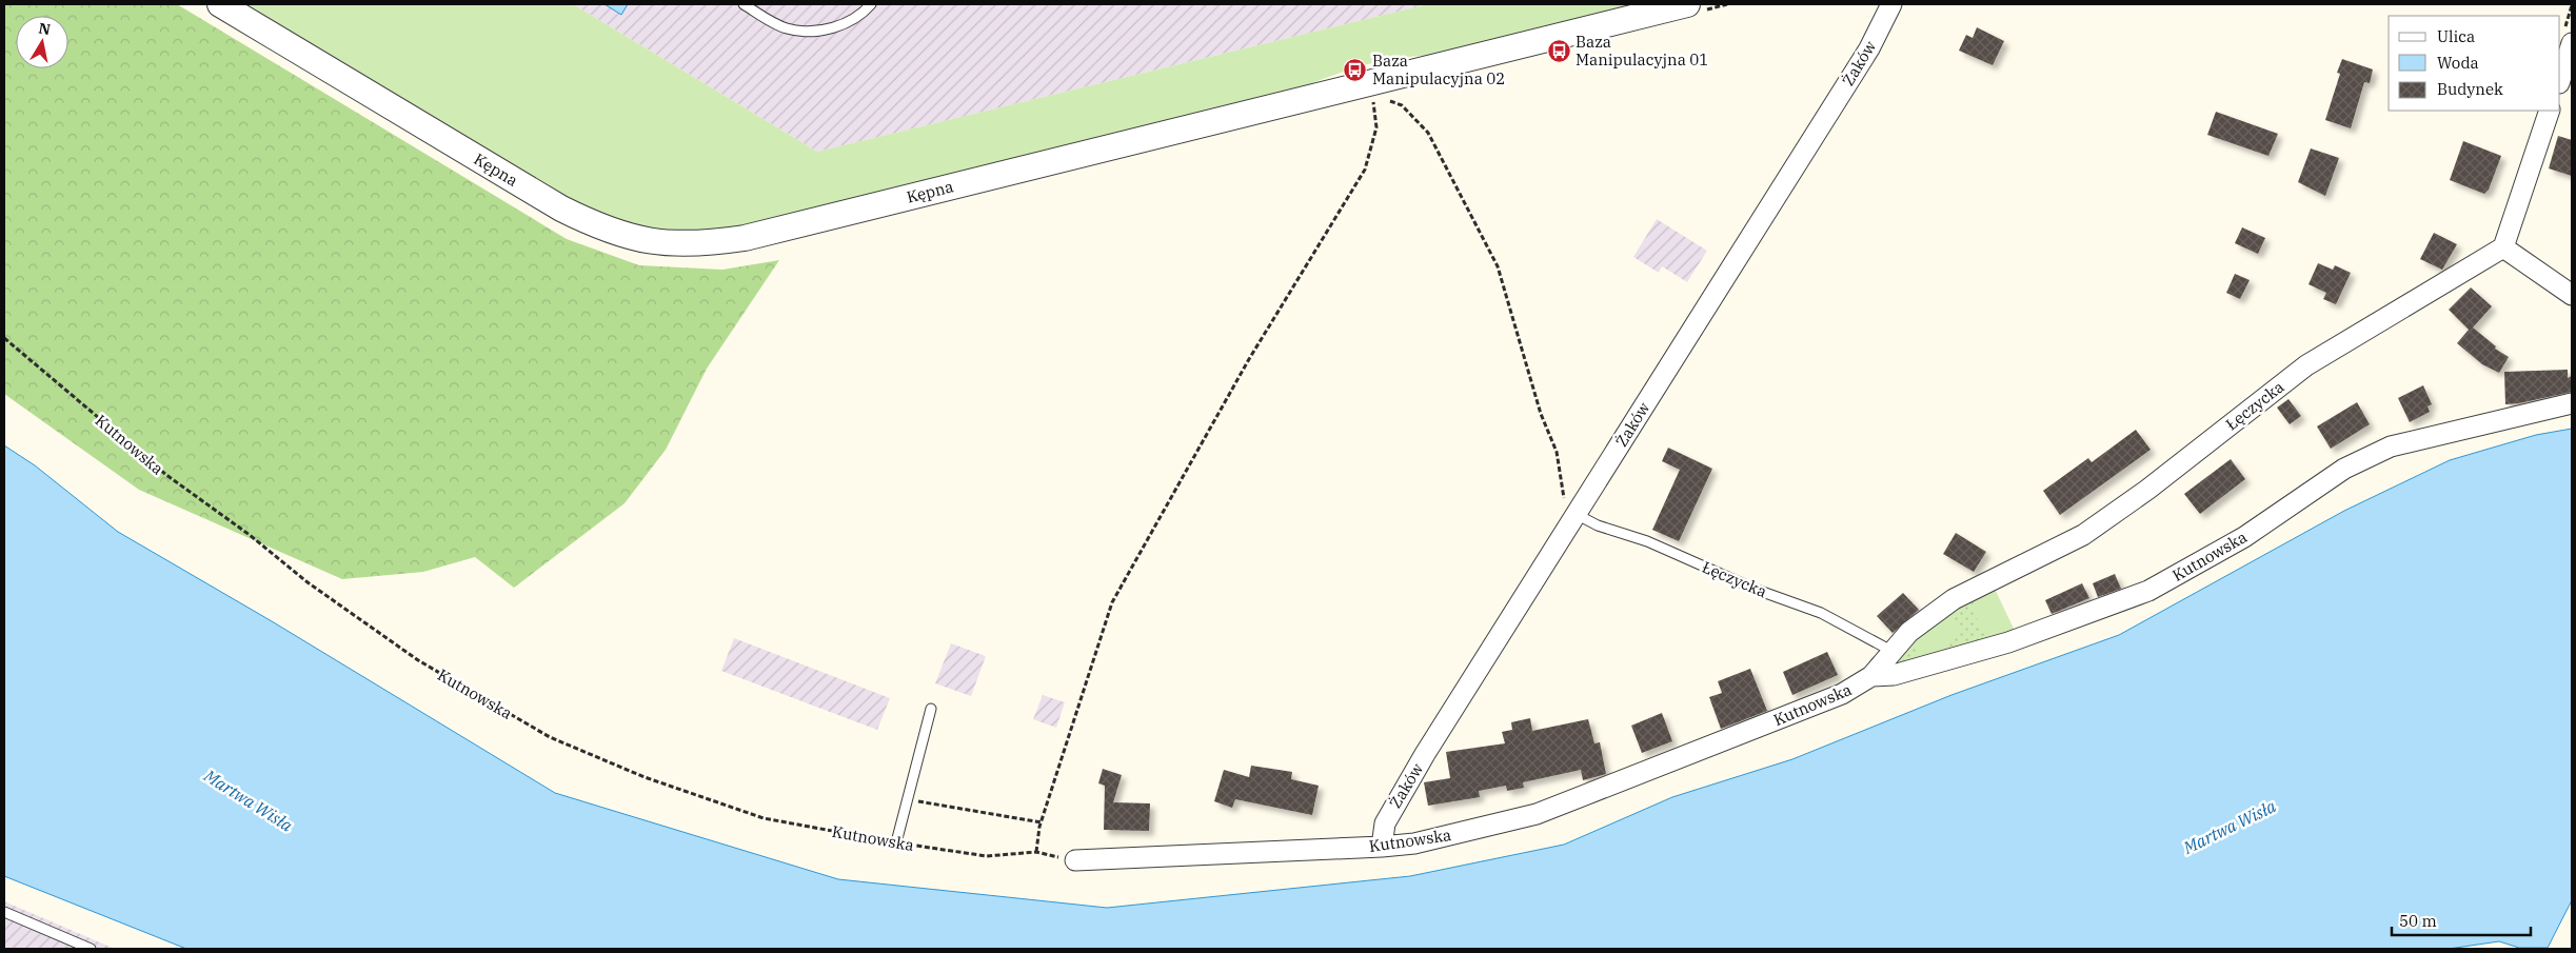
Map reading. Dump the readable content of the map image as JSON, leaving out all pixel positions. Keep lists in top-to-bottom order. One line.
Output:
{"streets":{"street":["Żaków","Kępna","Łęczycka","Kutnowska"]},"crossings":[["Żaków","Łęczycka"],["Żaków","Kutnowska"],["Łęczycka","Kutnowska"]],"water":["Martwa Wisła"],"places":{"bus stop":["Baza Manipulacyjna 01","Baza Manipulacyjna 02"]},"legend":["Ulica","Woda","Budynek"],"scale_bar":"50 m","north":"top"}
